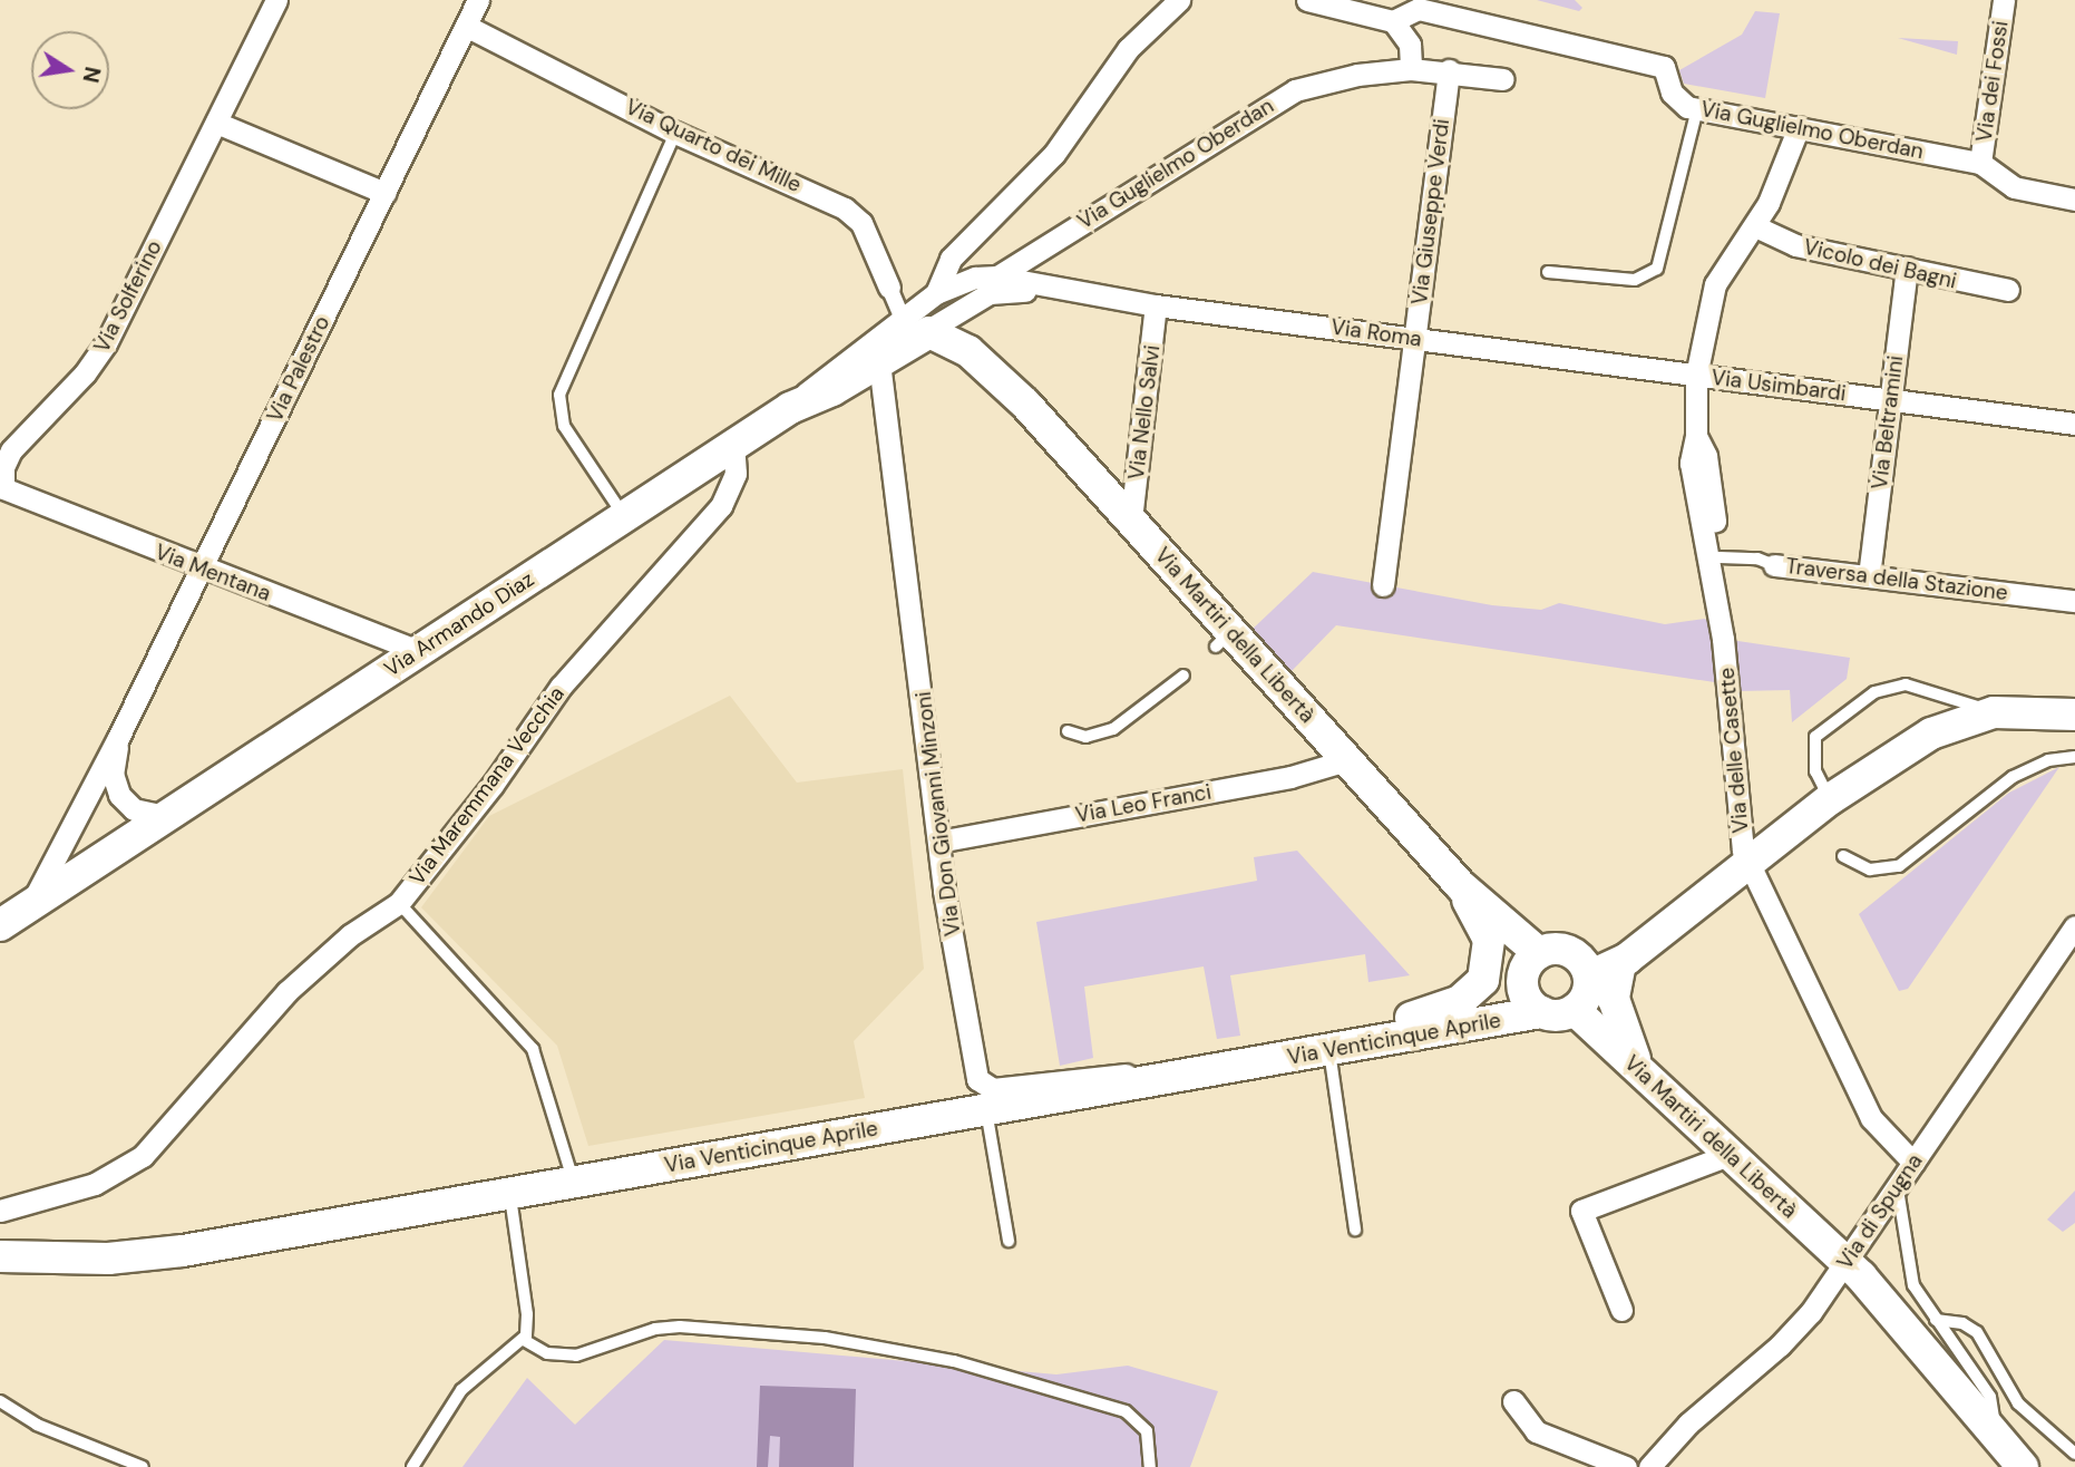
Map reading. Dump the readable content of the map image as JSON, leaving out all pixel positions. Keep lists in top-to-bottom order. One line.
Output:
{"streets":{"main road":["Via Armando Diaz","Via Martiri della Libertà","Via Venticinque Aprile"],"street":["Via dei Fossi","Via Guglielmo Oberdan","Via Quarto dei Mille","Via Giuseppe Verdi","Vicolo dei Bagni","Via Solferino","Via Roma","Via Palestro","Via Usimbardi","Via Nello Salvi","Via Beltramini","Via Mentana","Traversa della Stazione","Via delle Casette","Via Maremmana Vecchia","Via Leo Franci","Via Don Giovanni Minzoni","Via di Spugna"]},"crossings":[["Via dei Fossi","Via Guglielmo Oberdan"],["Via Guglielmo Oberdan","Via Giuseppe Verdi"],["Via Guglielmo Oberdan","Via Roma"],["Via Guglielmo Oberdan","Via delle Casette"],["Via Quarto dei Mille","Via Roma"],["Via Quarto dei Mille","Via Palestro"],["Via Quarto dei Mille","Via Armando Diaz"],["Via Quarto dei Mille","Via Martiri della Libertà"],["Via Giuseppe Verdi","Via Roma"],["Vicolo dei Bagni","Via Beltramini"],["Vicolo dei Bagni","Via delle Casette"],["Via Solferino","Via Mentana"],["Via Roma","Via Usimbardi"],["Via Roma","Via Nello Salvi"],["Via Roma","Via Armando Diaz"],["Via Roma","Via Martiri della Libertà"],["Via Roma","Via delle Casette"],["Via Palestro","Via Mentana"],["Via Palestro","Via Armando Diaz"],["Via Usimbardi","Via Beltramini"],["Via Usimbardi","Via delle Casette"],["Via Nello Salvi","Via Martiri della Libertà"],["Via Beltramini","Traversa della Stazione"],["Via Mentana","Via Armando Diaz"],["Traversa della Stazione","Via delle Casette"],["Via Armando Diaz","Via Martiri della Libertà"],["Via Armando Diaz","Via Maremmana Vecchia"],["Via Armando Diaz","Via Don Giovanni Minzoni"],["Via Martiri della Libertà","Via Leo Franci"],["Via Martiri della Libertà","Via Venticinque Aprile"],["Via Martiri della Libertà","Via di Spugna"],["Via delle Casette","Via di Spugna"],["Via Leo Franci","Via Don Giovanni Minzoni"],["Via Don Giovanni Minzoni","Via Venticinque Aprile"]],"north":"right"}
